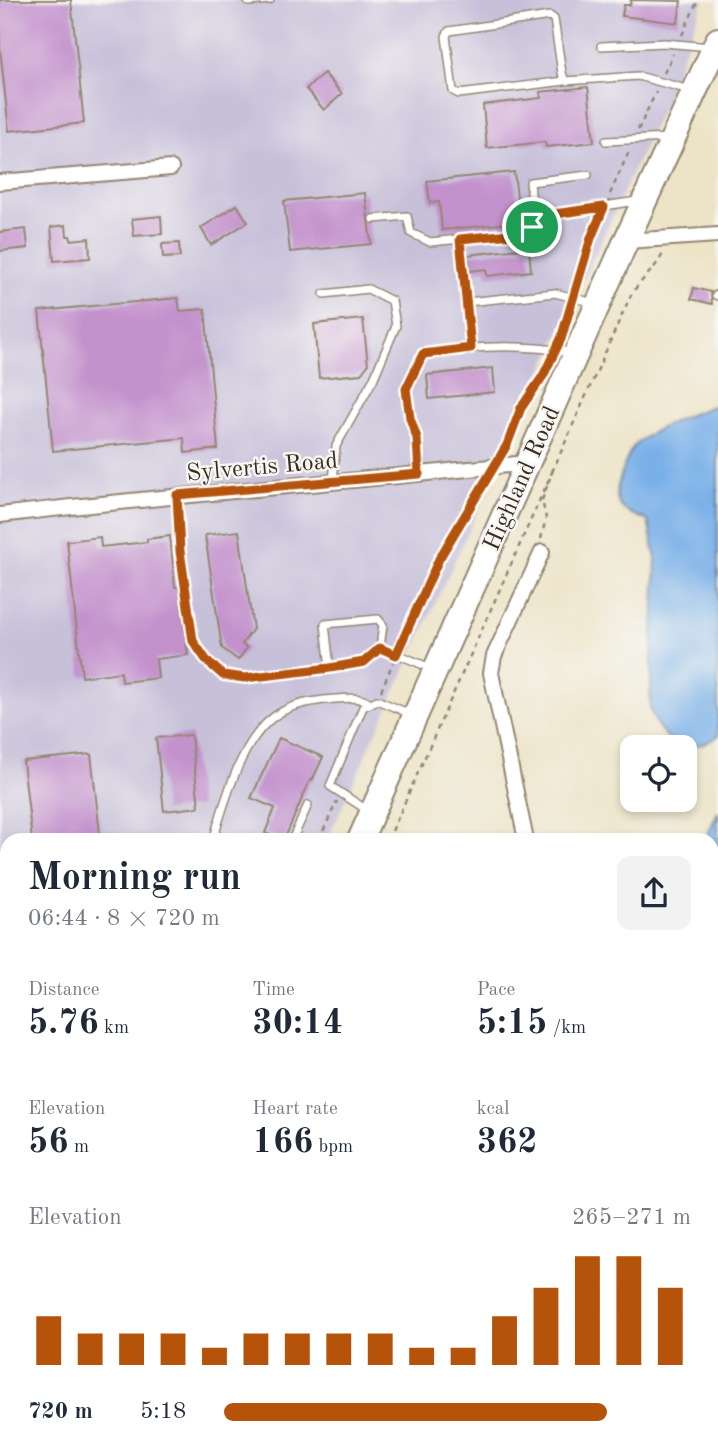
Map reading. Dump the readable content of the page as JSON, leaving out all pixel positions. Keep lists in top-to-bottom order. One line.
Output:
{"streets":{"highway":["Highland Road"],"street":["Sylvertis Road"]},"crossings":[["Sylvertis Road","Highland Road"]],"page":{"heading":["Morning run","06:44 · 8 × 720 m"],"stats":[["Distance","5.76 km"],["Time","30:14"],["Pace","5:15 /km"],["Elevation","56 m"],["Heart rate","166 bpm"],["kcal","362"]],"chart":["Elevation","265–271 m"],"list":[{"name":"720 m","note":"5:18"}]}}
